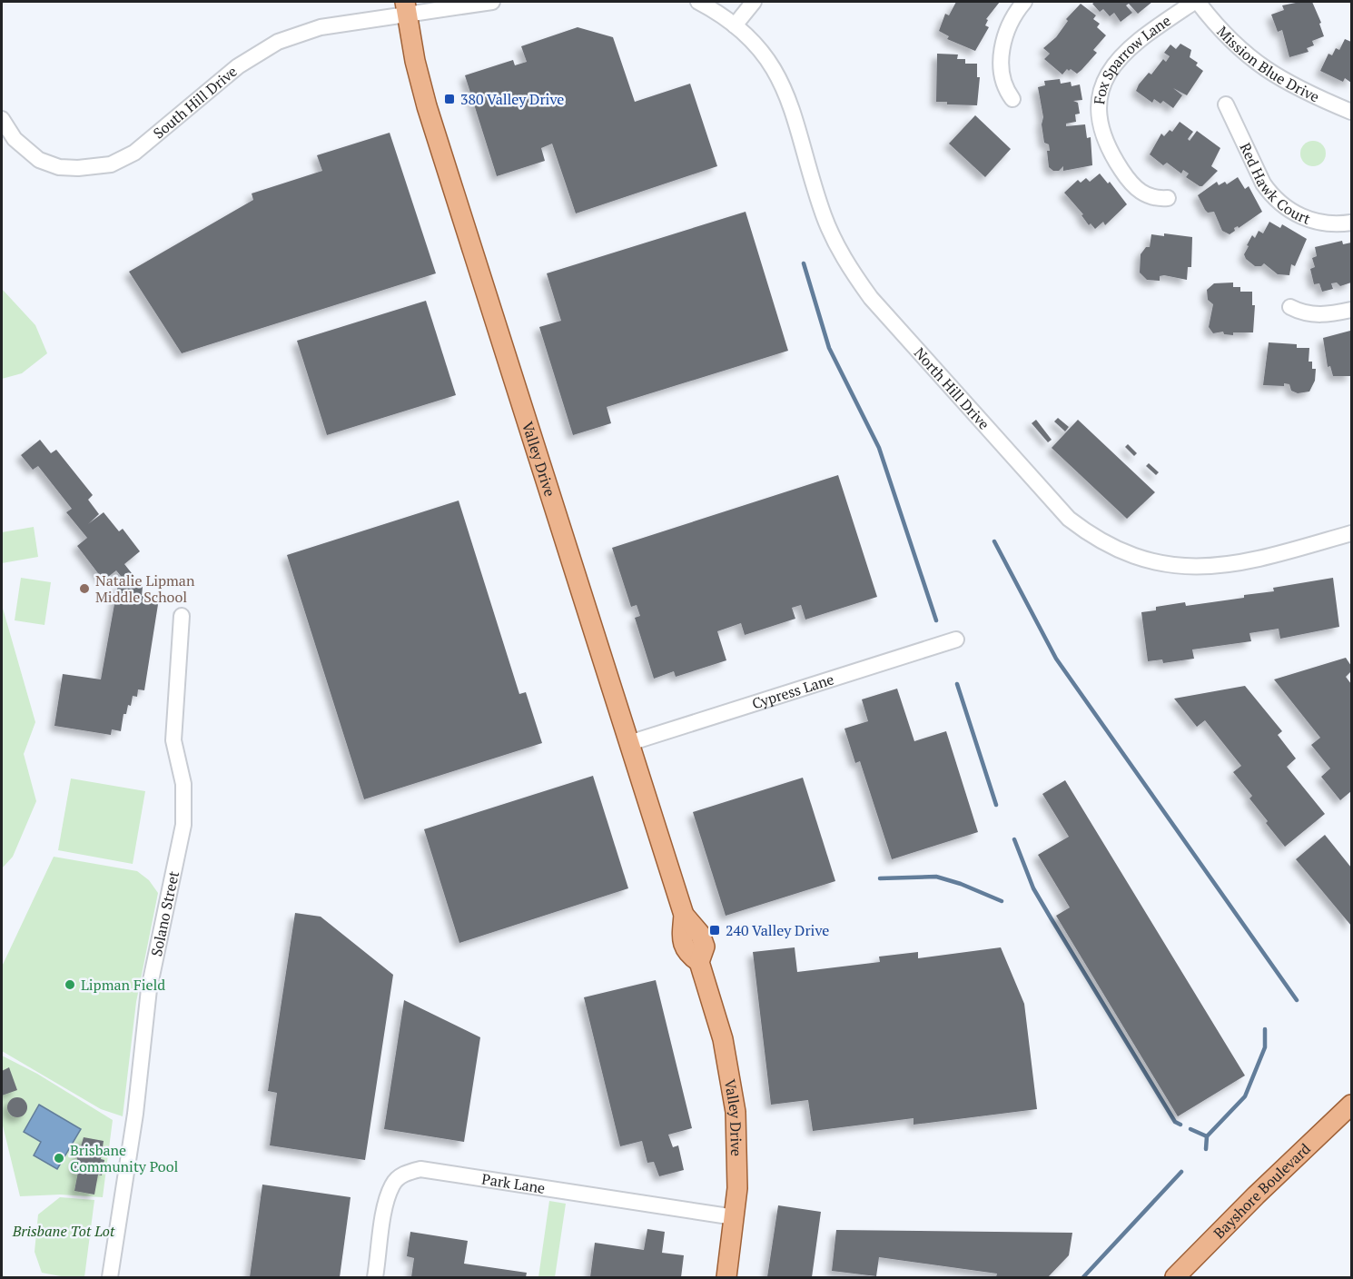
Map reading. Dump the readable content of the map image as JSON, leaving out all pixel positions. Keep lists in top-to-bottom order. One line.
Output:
{"streets":{"main road":["Valley Drive","Bayshore Boulevard"],"street":["Fox Sparrow Lane","Mission Blue Drive","South Hill Drive","Red Hawk Court","North Hill Drive","Cypress Lane","Solano Street","Park Lane"]},"crossings":[["Fox Sparrow Lane","Mission Blue Drive"],["South Hill Drive","Valley Drive"],["Valley Drive","Cypress Lane"],["Valley Drive","Park Lane"]],"parks":["Brisbane Tot Lot"],"places":{"transit":["380 Valley Drive","240 Valley Drive"],"other":["Natalie Lipman Middle School","Lipman Field","Brisbane Community Pool"]}}
